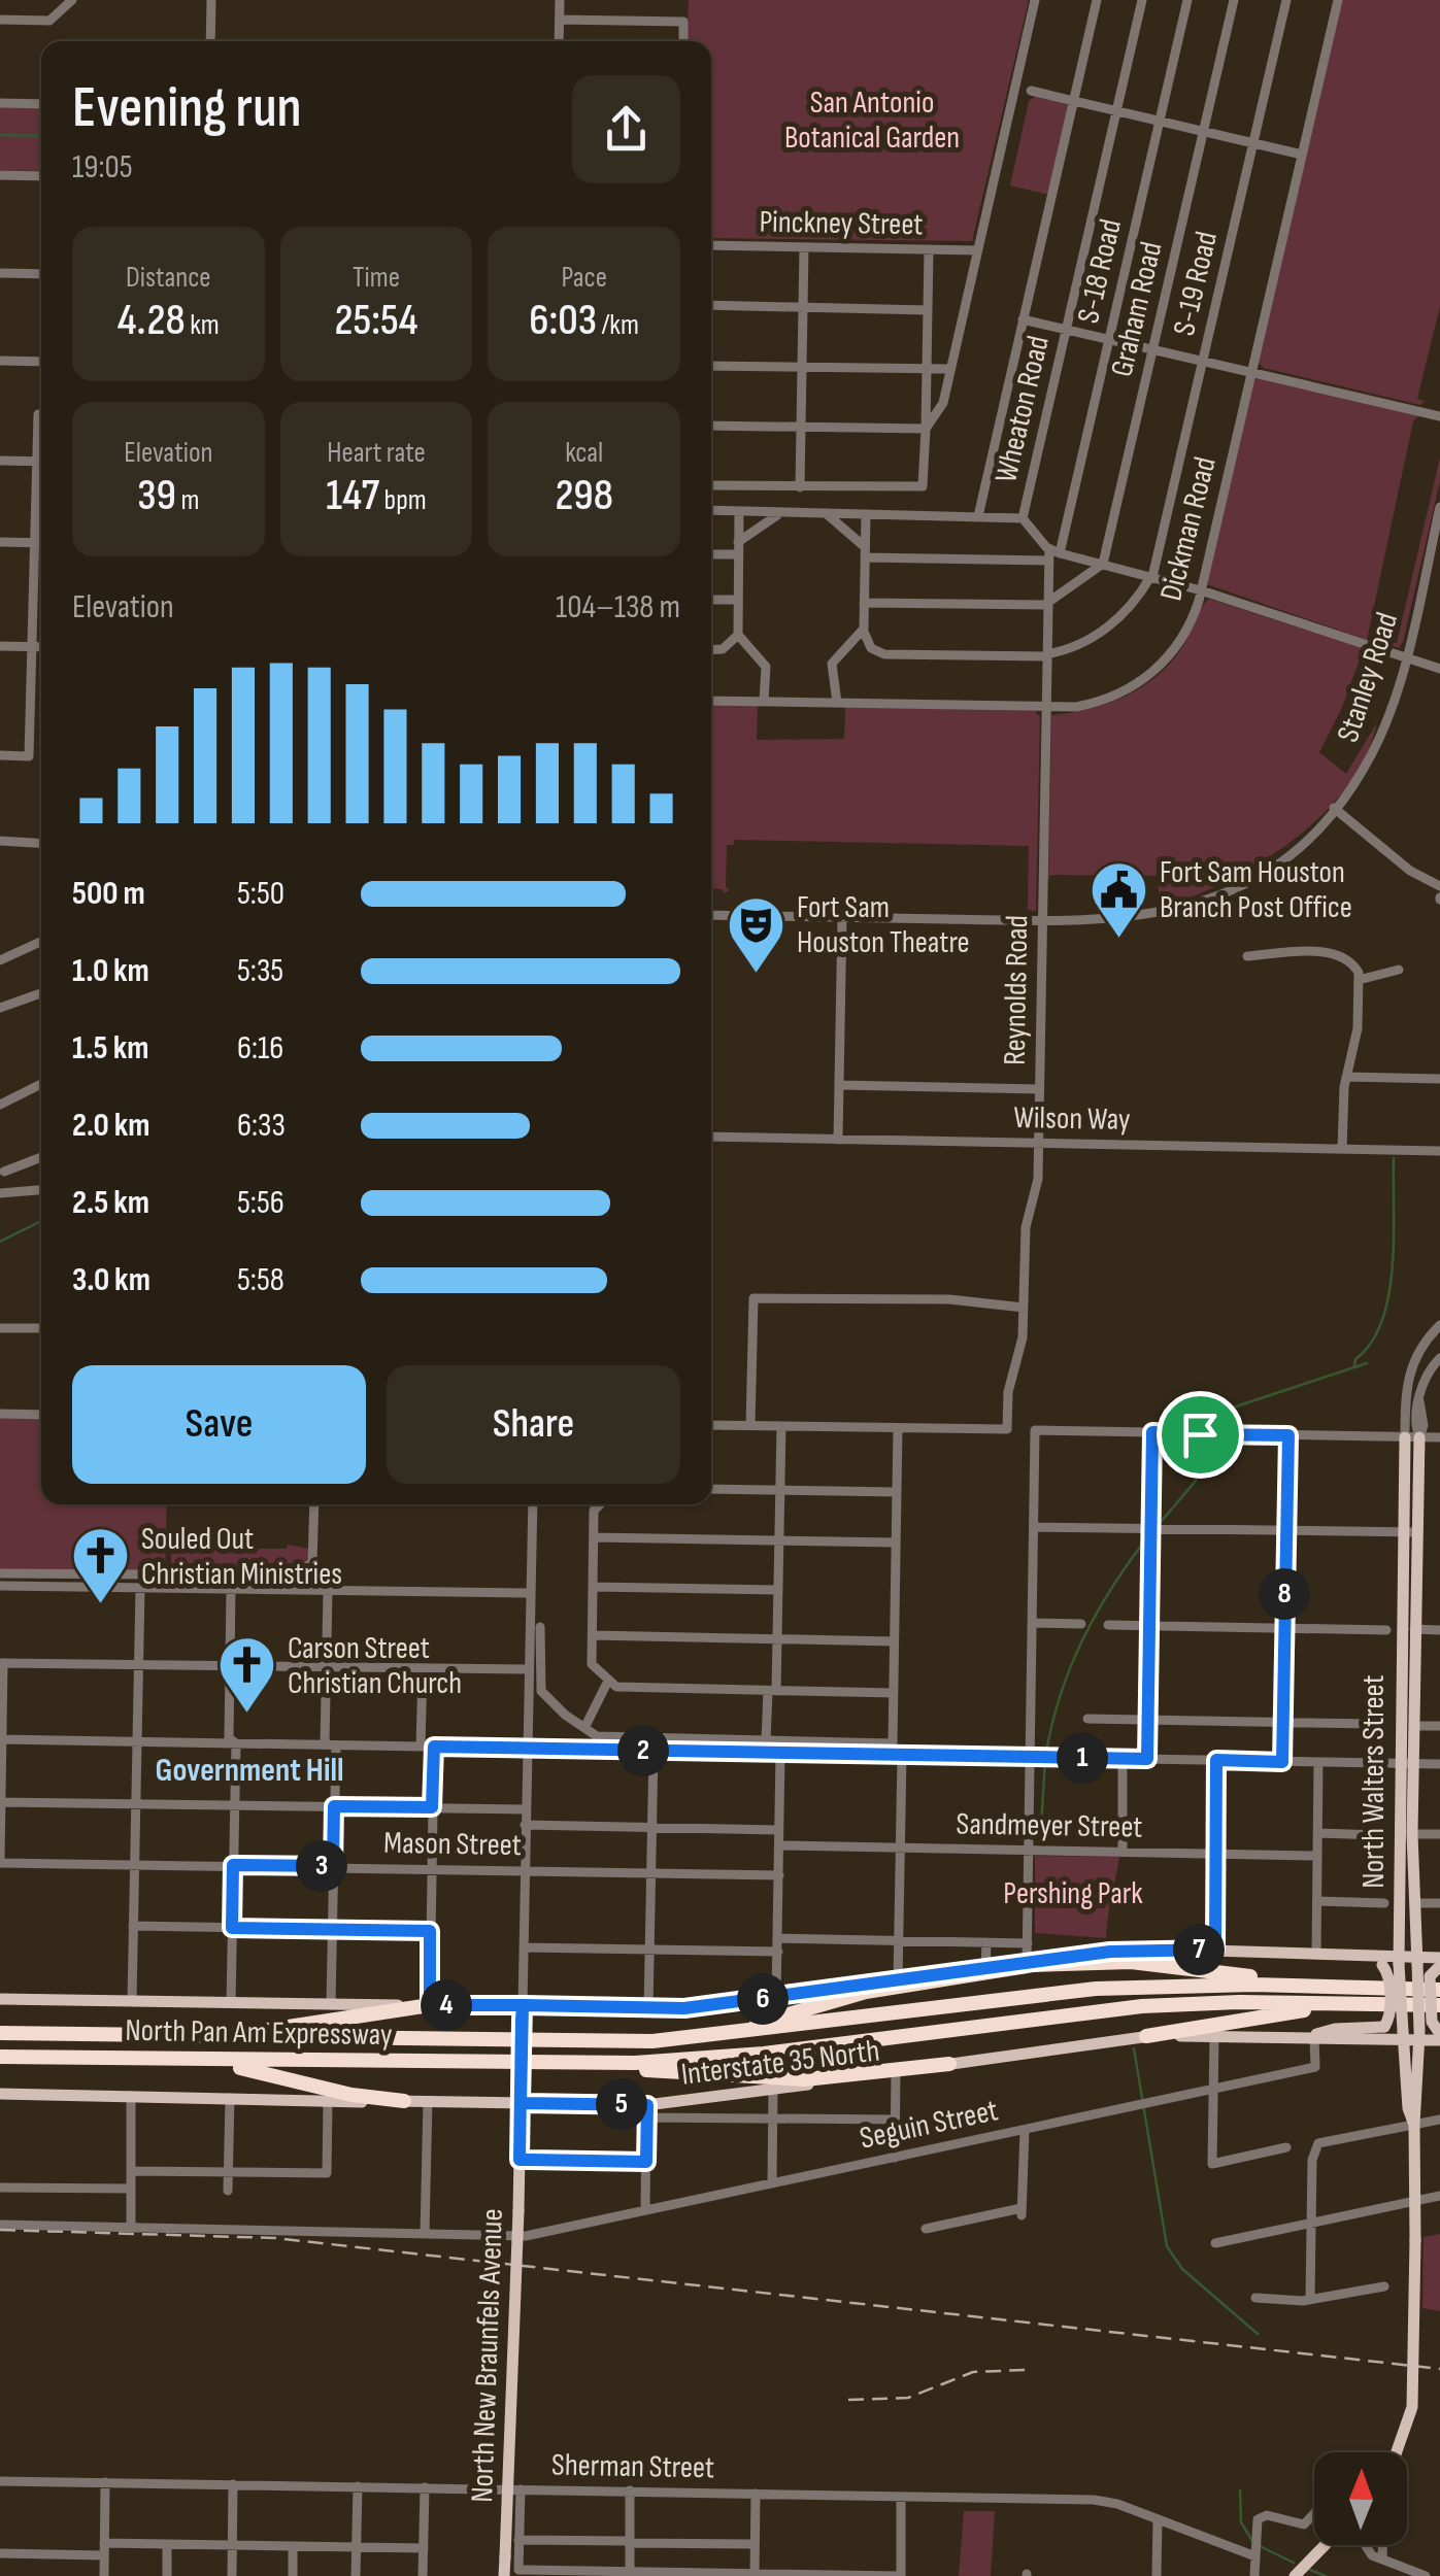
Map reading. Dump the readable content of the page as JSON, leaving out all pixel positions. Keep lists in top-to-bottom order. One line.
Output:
{"streets":{"highway":["North Pan Am Expressway"],"main road":["North Walters Street","Interstate 35 North","North New Braunfels Avenue"],"street":["Pinckney Street","S-18 Road","S-19 Road","Graham Road","Wheaton Road","Dickman Road","Stanley Road","Reynolds Road","Wilson Way","Sandmeyer Street","Mason Street","Seguin Street","Sherman Street"]},"crossings":[["S-18 Road","Reynolds Road"],["S-19 Road","Reynolds Road"],["Dickman Road","Reynolds Road"],["Stanley Road","Reynolds Road"],["Reynolds Road","Wilson Way"],["North Walters Street","Interstate 35 North"],["Mason Street","North New Braunfels Avenue"],["Interstate 35 North","Seguin Street"],["Interstate 35 North","North New Braunfels Avenue"],["North New Braunfels Avenue","Sherman Street"]],"districts":["Government Hill"],"parks":["San Antonio Botanical Garden","Pershing Park"],"places":{"public building":["Fort Sam Houston Branch Post Office"],"theatre":["Fort Sam Houston Theatre"],"church":["Souled Out Christian Ministries","Carson Street Christian Church"]},"north":"top","page":{"heading":["Evening run","19:05"],"stats":[["Distance","4.28 km"],["Time","25:54"],["Pace","6:03 /km"],["Elevation","39 m"],["Heart rate","147 bpm"],["kcal","298"]],"chart":["Elevation","104–138 m"],"list":[{"name":"500 m","note":"5:50"},{"name":"1.0 km","note":"5:35"},{"name":"1.5 km","note":"6:16"},{"name":"2.0 km","note":"6:33"},{"name":"2.5 km","note":"5:56"},{"name":"3.0 km","note":"5:58"}],"buttons":["Save","Share"],"pins":["8","2","1","3","7","6","4","5"]}}
